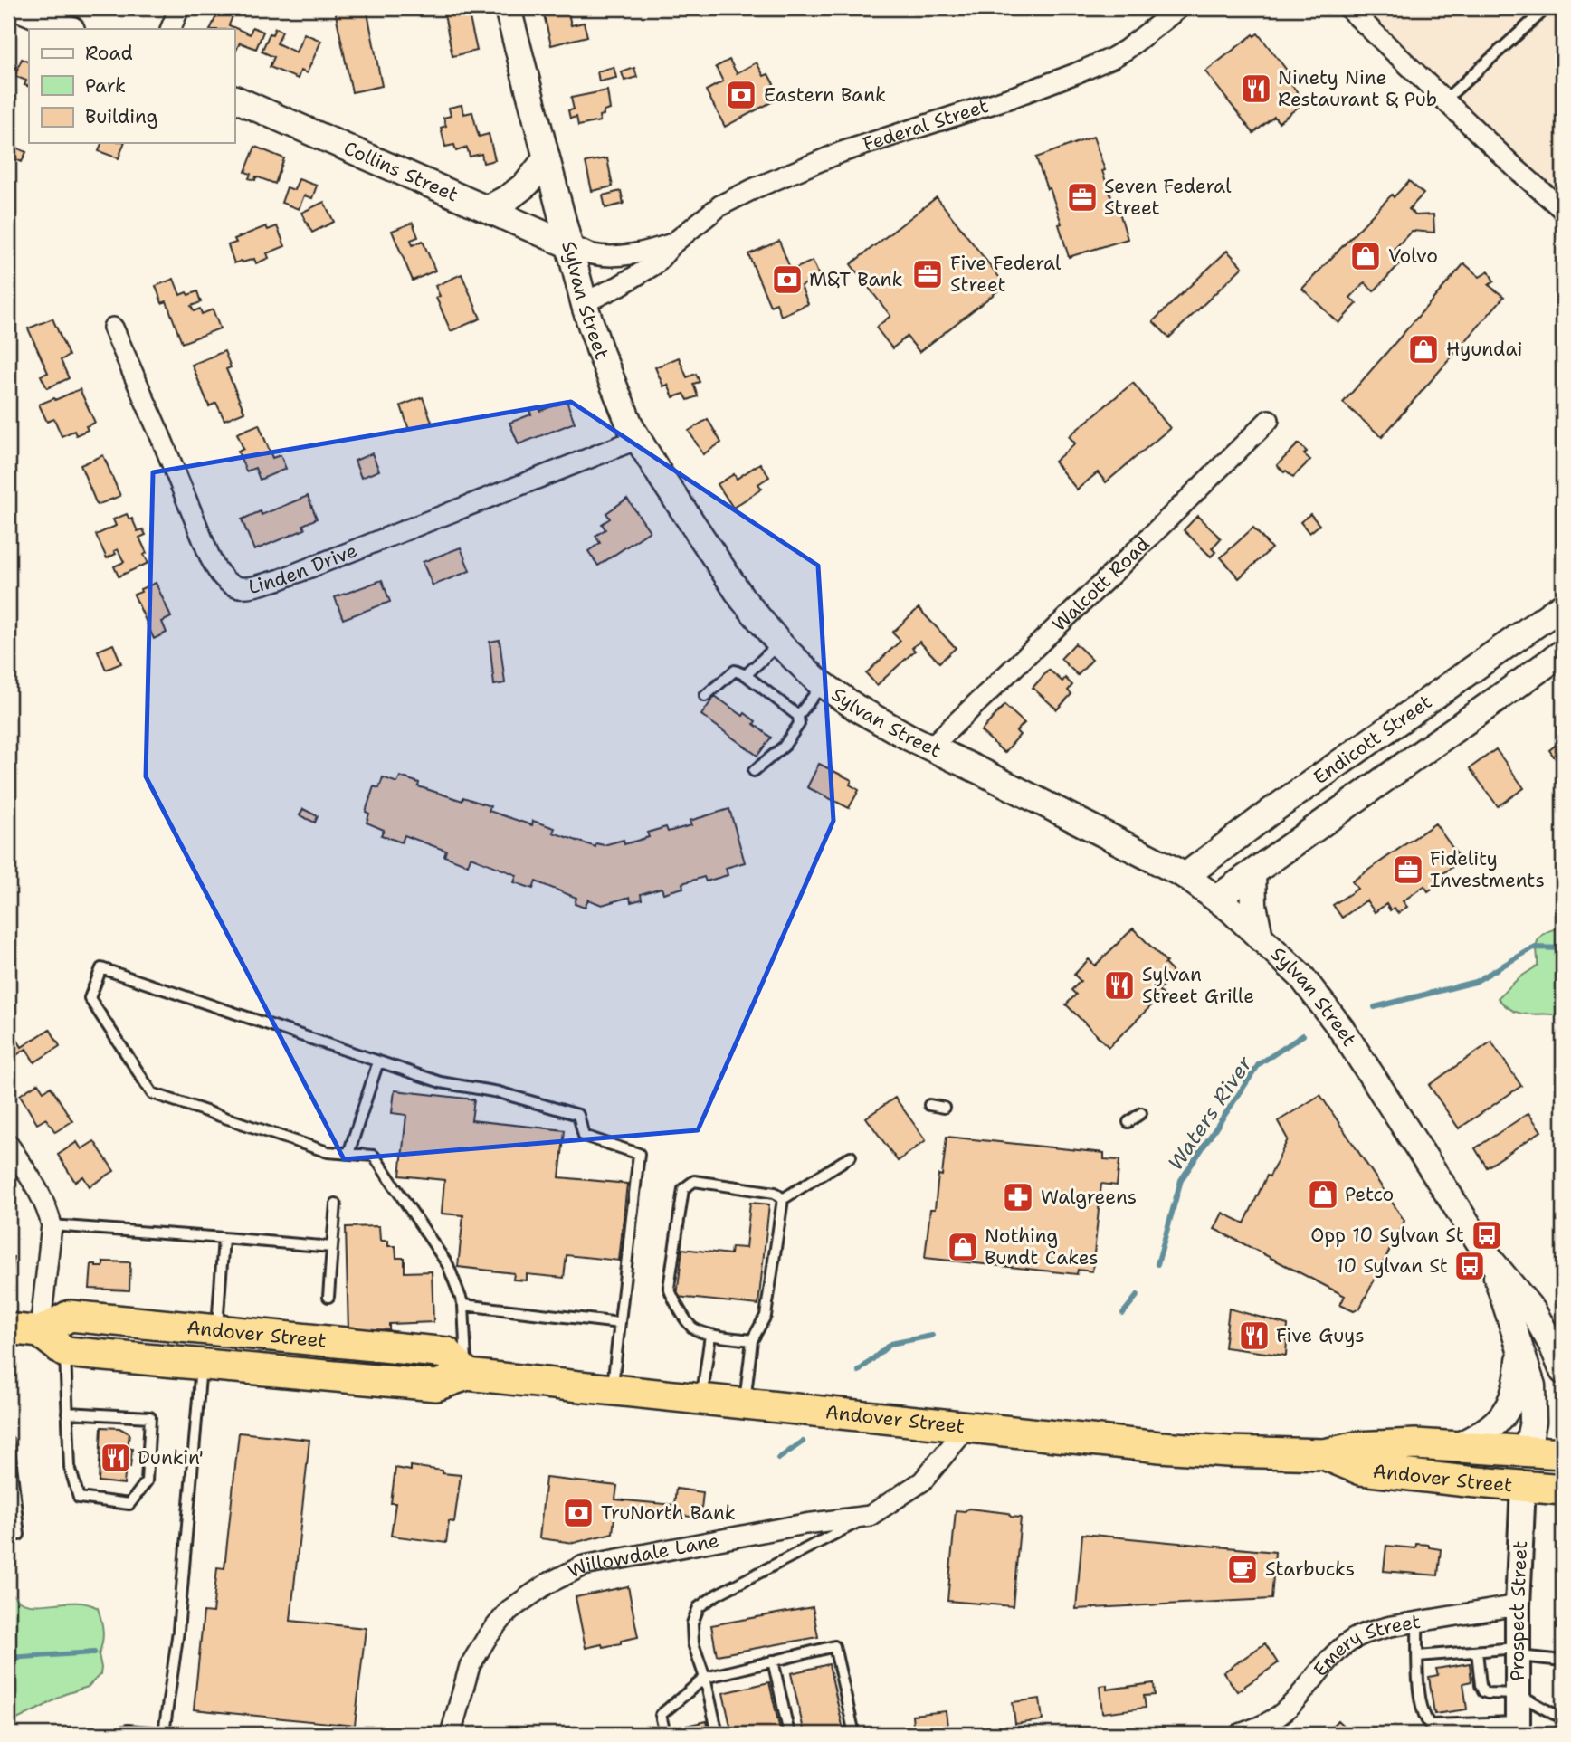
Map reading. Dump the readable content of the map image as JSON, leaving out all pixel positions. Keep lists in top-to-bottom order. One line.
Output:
{"streets":{"highway":["Andover Street"],"main road":["Collins Street","Sylvan Street","Endicott Street"],"street":["Federal Street","Linden Drive","Walcott Road","Willowdale Lane","Prospect Street","Emery Street"]},"crossings":[["Federal Street","Collins Street"],["Federal Street","Sylvan Street"],["Collins Street","Sylvan Street"],["Sylvan Street","Linden Drive"],["Sylvan Street","Walcott Road"],["Sylvan Street","Endicott Street"],["Sylvan Street","Andover Street"],["Andover Street","Willowdale Lane"],["Andover Street","Prospect Street"],["Prospect Street","Emery Street"]],"water":["Waters River"],"places":{"restaurant":["Ninety Nine Restaurant & Pub","Sylvan Street Grille","Five Guys","Dunkin'"],"bank":["Eastern Bank","M&T Bank","TruNorth Bank"],"office":["Seven Federal Street","Five Federal Street","Fidelity Investments"],"shop":["Volvo","Hyundai","Petco","Nothing Bundt Cakes"],"pharmacy":["Walgreens"],"bus stop":["Opp 10 Sylvan St","10 Sylvan St"],"cafe":["Starbucks"]},"legend":["Road","Park","Building"]}
